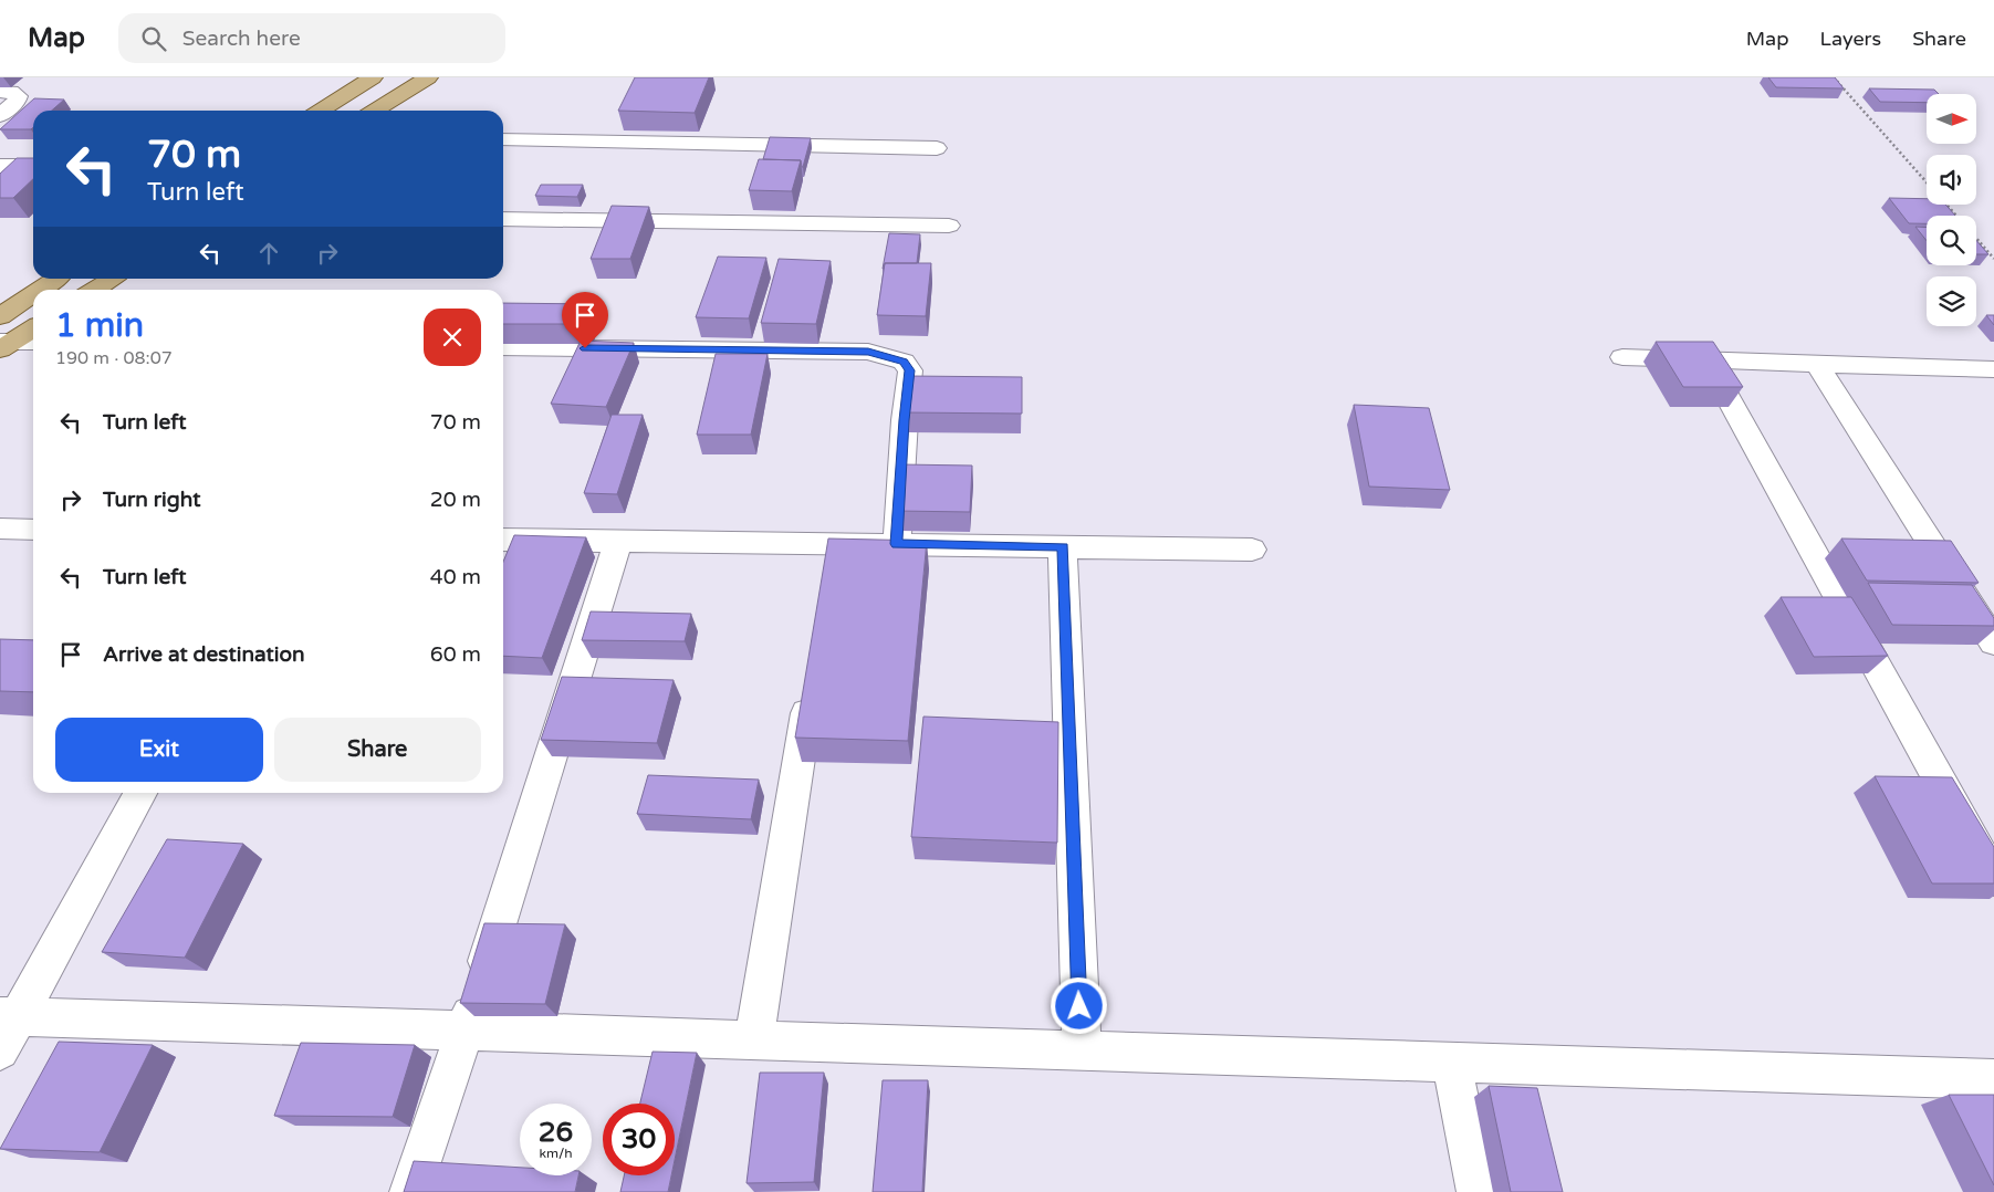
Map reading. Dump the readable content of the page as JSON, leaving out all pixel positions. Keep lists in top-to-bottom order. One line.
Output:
{"north":"right","page":{"header":"Map","search":"Search here","nav":["Map","Layers","Share"],"turn":["70 m","Turn left"],"heading":["1 min","190 m · 08:07"],"list":[{"name":"Turn left","value":"70 m"},{"name":"Turn right","value":"20 m"},{"name":"Turn left","value":"40 m"},{"name":"Arrive at destination","value":"60 m"}],"buttons":["Exit","Share"],"speed":"26 km/h","limit":"30"}}
